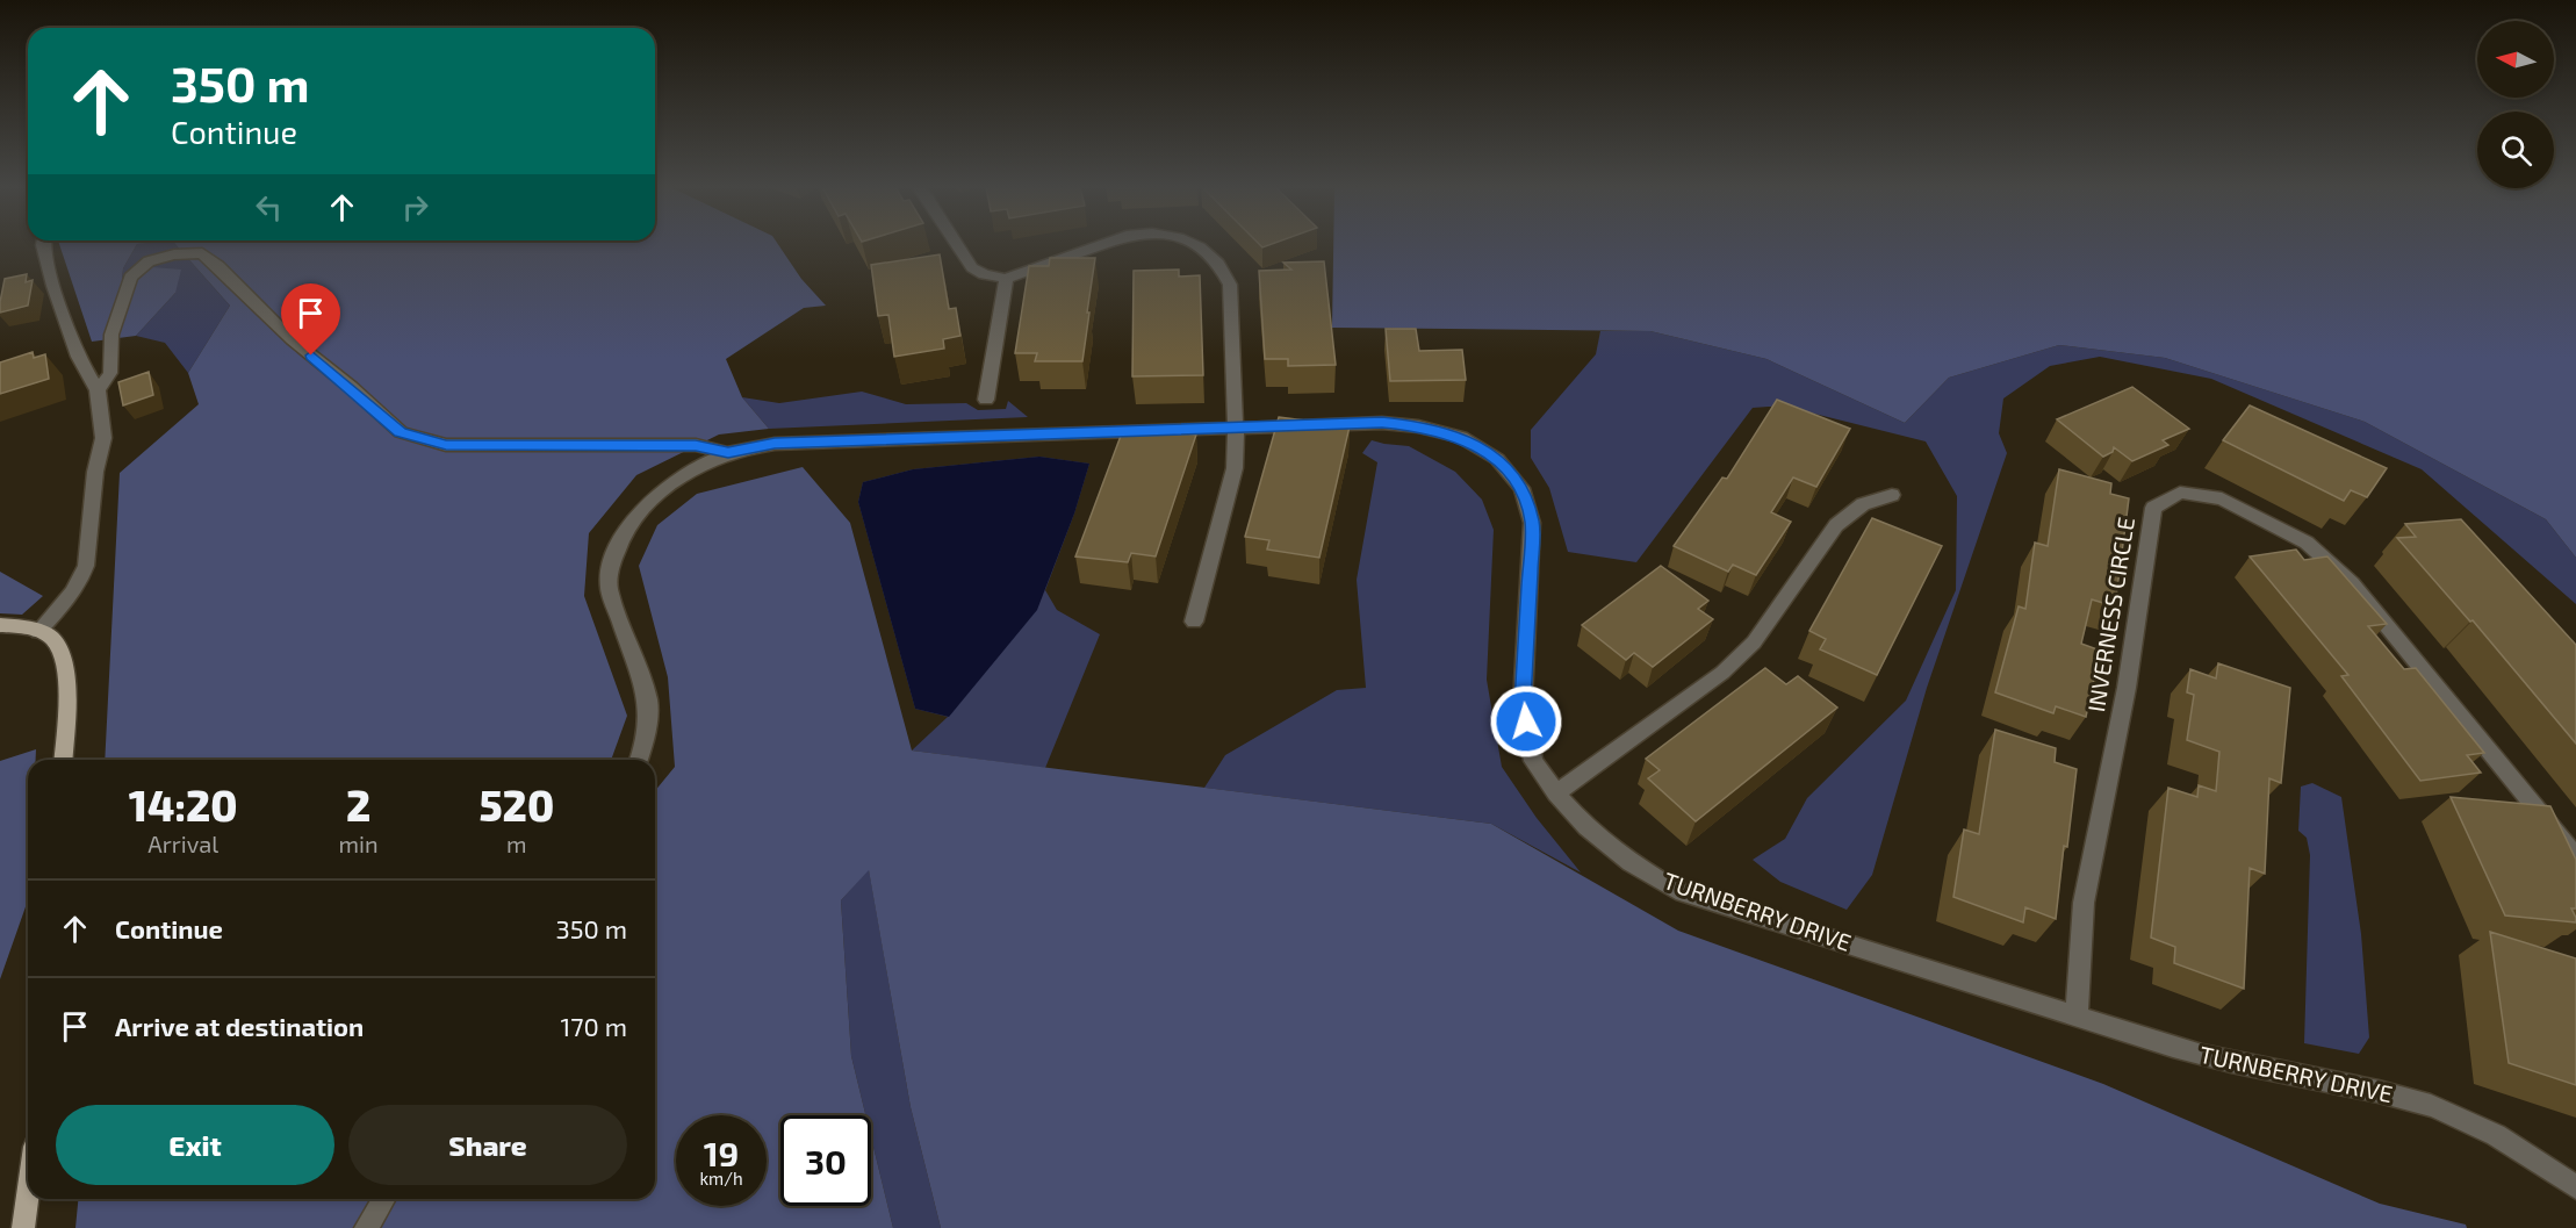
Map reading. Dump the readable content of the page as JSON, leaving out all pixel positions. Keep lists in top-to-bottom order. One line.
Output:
{"streets":{"street":["INVERNESS CIRCLE","TURNBERRY DRIVE"]},"crossings":[["INVERNESS CIRCLE","TURNBERRY DRIVE"]],"north":"left","page":{"turn":["350 m","Continue"],"eta":["14:20","Arrival","2","min","520","m"],"list":[{"name":"Continue","value":"350 m"},{"name":"Arrive at destination","value":"170 m"}],"buttons":["Exit","Share"],"speed":"19 km/h","limit":"30"}}
